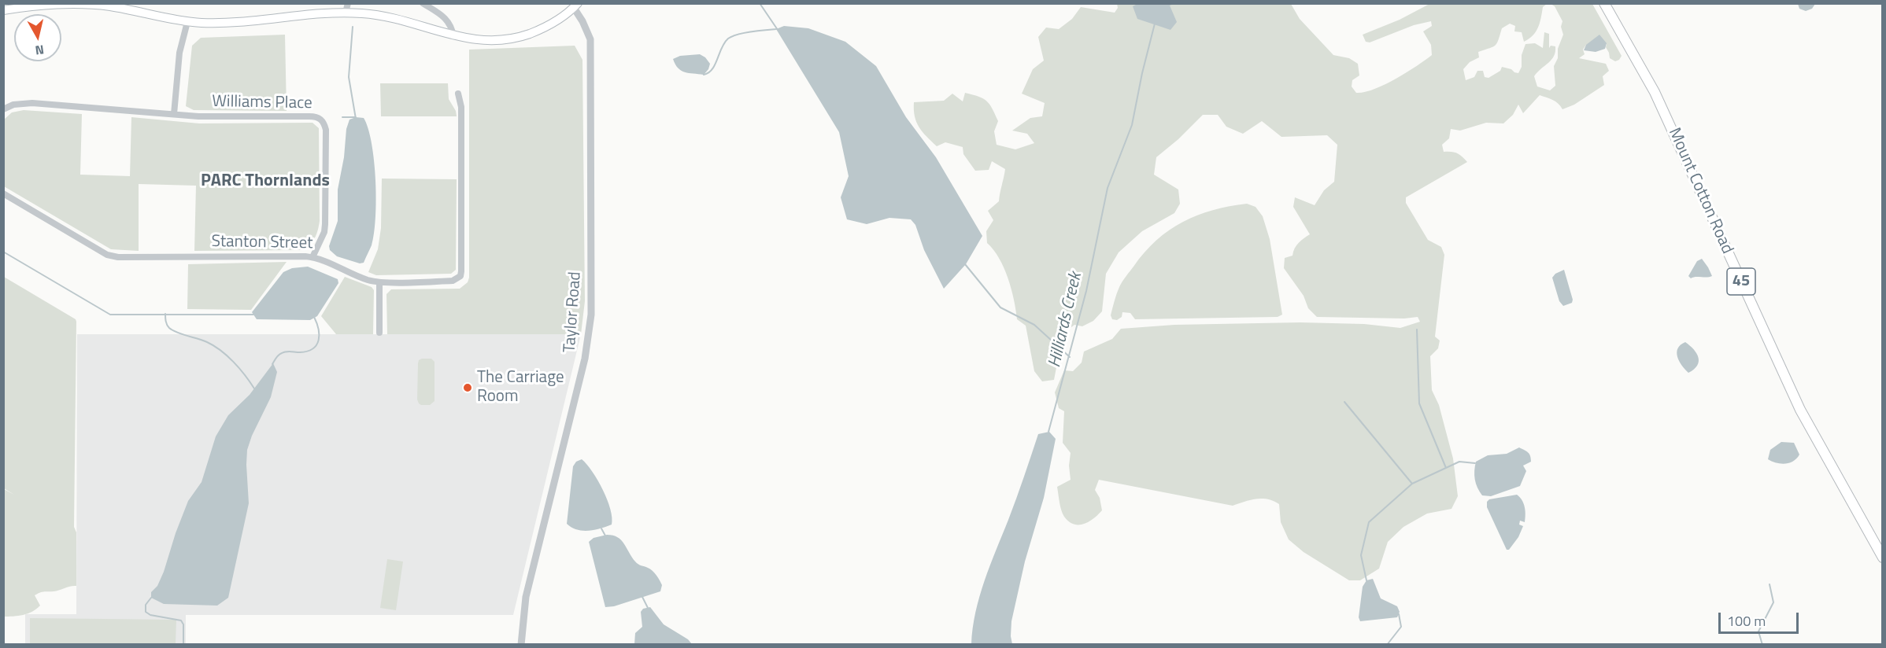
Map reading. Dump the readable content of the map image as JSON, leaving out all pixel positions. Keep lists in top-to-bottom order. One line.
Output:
{"streets":{"main road":["Mount Cotton Road","45"],"street":["Williams Place","Stanton Street","Taylor Road"]},"crossings":[["Williams Place","Stanton Street"]],"districts":["PARC Thornlands"],"water":["Hilliards Creek"],"places":["The Carriage Room"],"scale_bar":"100 m","north":"bottom"}
